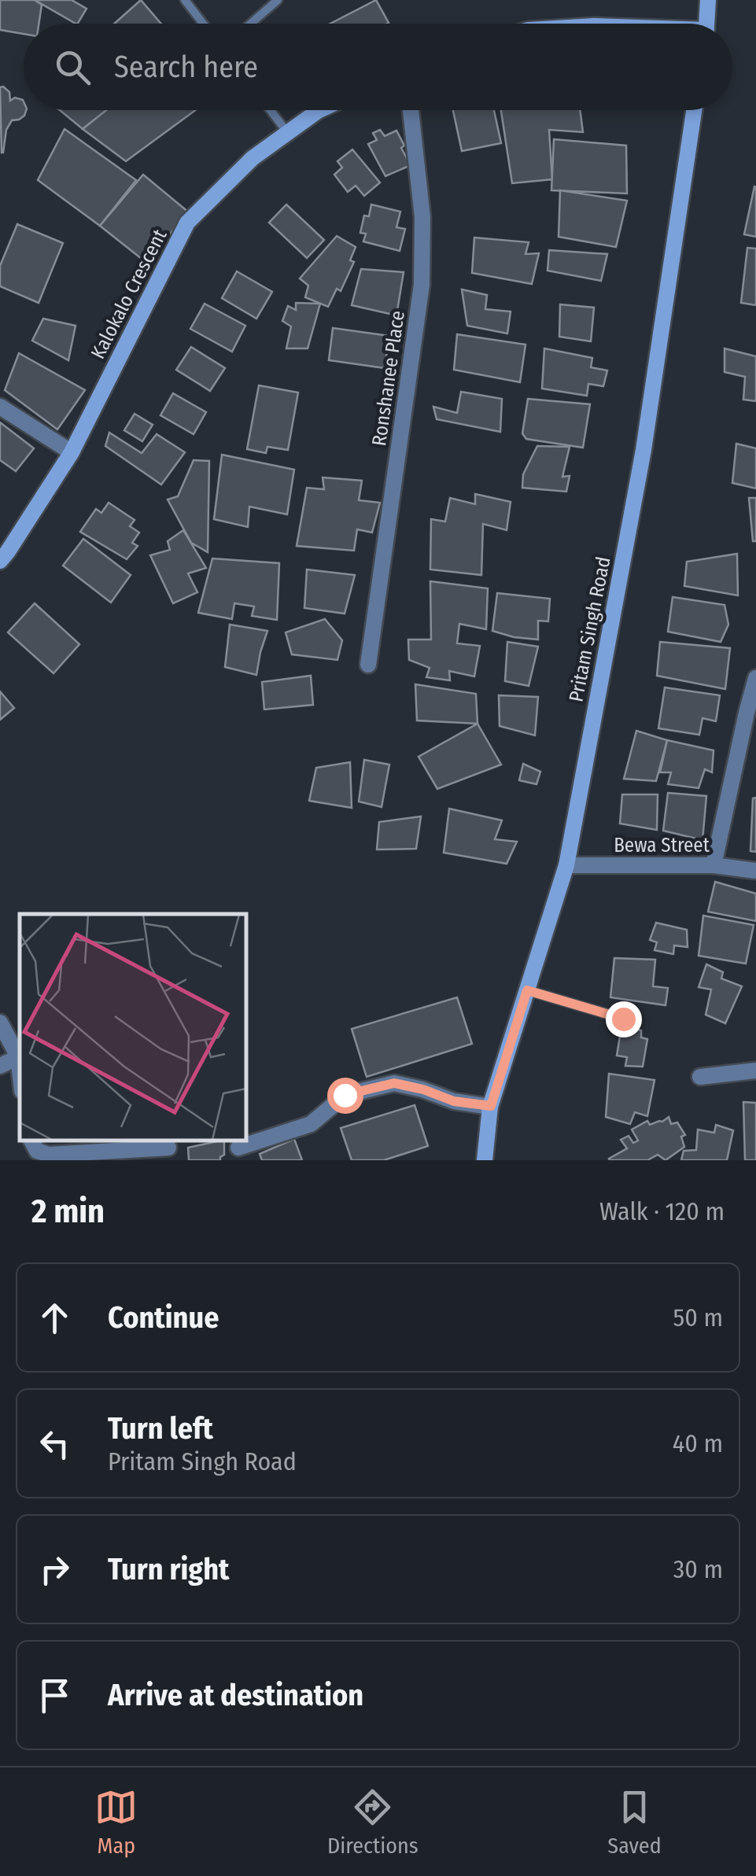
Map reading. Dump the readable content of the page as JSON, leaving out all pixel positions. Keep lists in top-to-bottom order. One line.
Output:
{"streets":{"street":["Kalokalo Crescent","Ronshanee Place","Pritam Singh Road","Bewa Street"]},"crossings":[["Pritam Singh Road","Bewa Street"]],"page":{"search":"Search here","heading":["2 min","Walk · 120 m"],"list":[["Continue","50 m"],["Turn left","Pritam Singh Road","40 m"],["Turn right","30 m"],"Arrive at destination"],"nav":["Map","Directions","Saved"]}}
